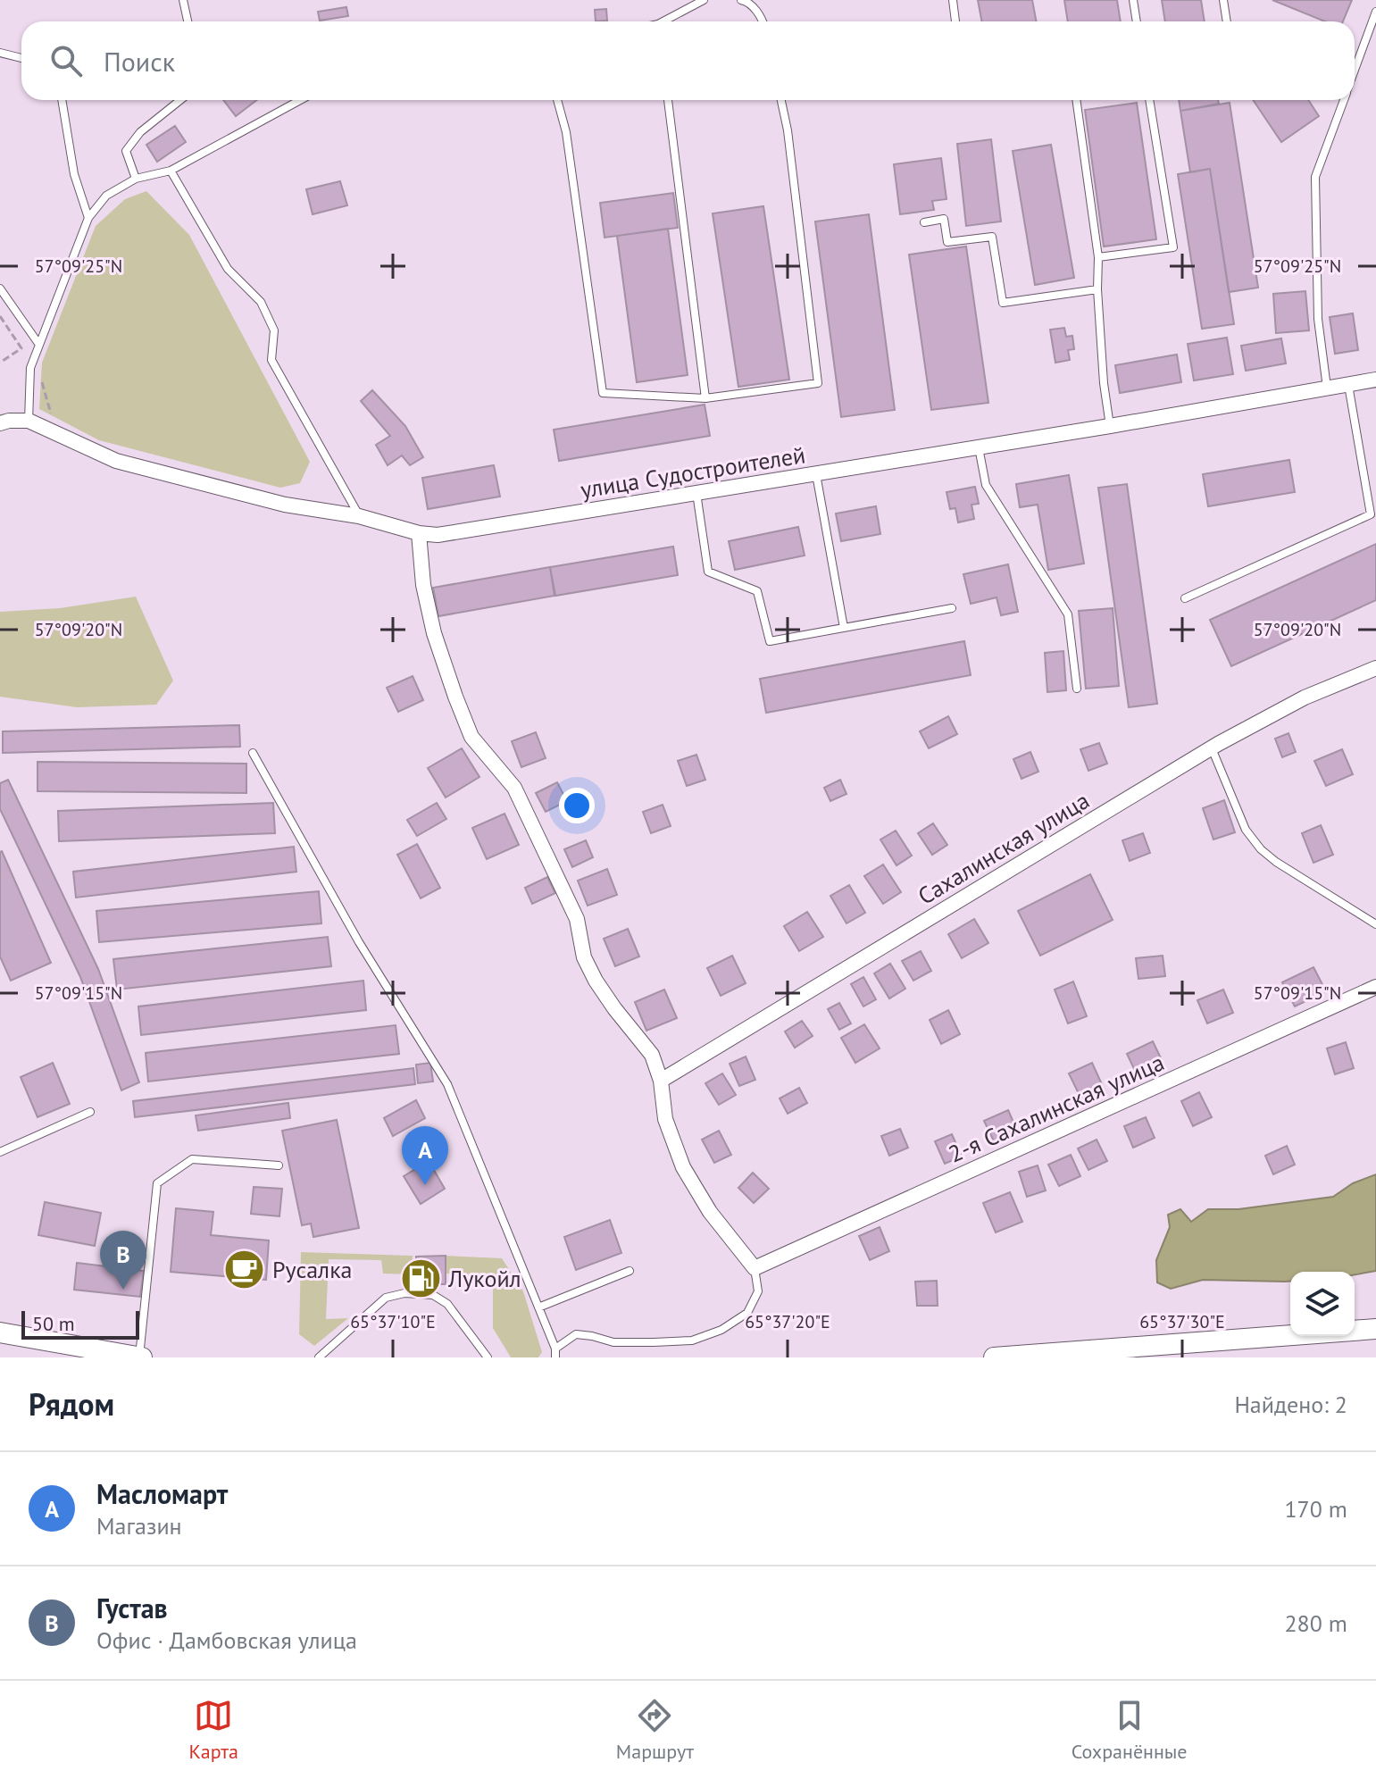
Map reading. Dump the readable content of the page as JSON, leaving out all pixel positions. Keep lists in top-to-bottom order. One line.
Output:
{"streets":{"street":["улица Судостроителей","Сахалинская улица","2-я Сахалинская улица"]},"places":{"cafe":["Русалка"],"fuel station":["Лукойл"]},"scale_bar":"50 m","page":{"search":"Поиск","pins":["A","B"],"scale":"50 m","heading":["Рядом","Найдено: 2"],"list":[{"mark":"A","name":"Масломарт","note":"Магазин","value":"170 m"},{"mark":"B","name":"Густав","note":"Офис · Дамбовская улица","value":"280 m"}],"nav":["Карта","Маршрут","Сохранённые"]},"coordinates":["57°09'25\"N","57°09'20\"N","57°09'15\"N","65°37'10\"E","65°37'20\"E","65°37'30\"E"]}
